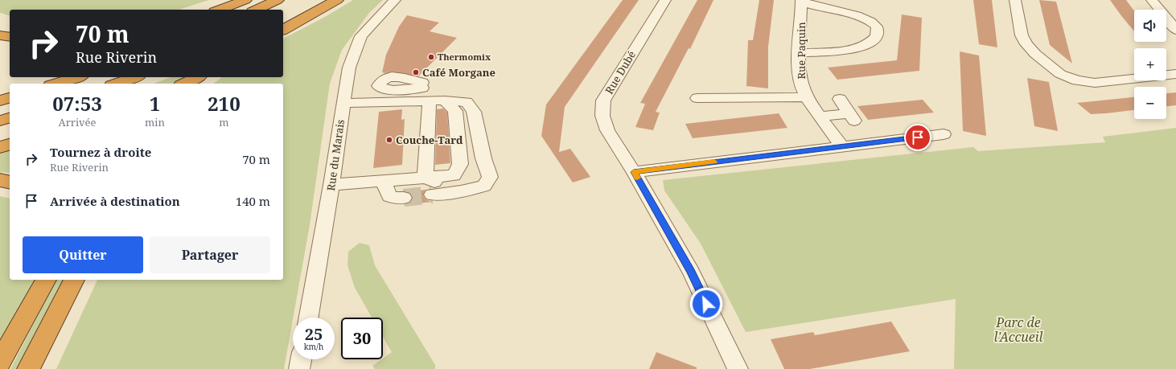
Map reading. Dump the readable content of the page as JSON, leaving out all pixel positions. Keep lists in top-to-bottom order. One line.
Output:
{"streets":{"street":["Rue Paquin","Rue Dubé","Rue du Marais"]},"parks":["Parc de l'Accueil"],"places":["Thermomix","Café Morgane","Couche-Tard"],"page":{"map_buttons":["+","−"],"turn":["70 m","Rue Riverin"],"eta":["07:53","Arrivée","1","min","210","m"],"list":[{"name":"Tournez à droite","note":"Rue Riverin","value":"70 m"},{"name":"Arrivée à destination","value":"140 m"}],"buttons":["Quitter","Partager"],"speed":"25 km/h","limit":"30"}}
